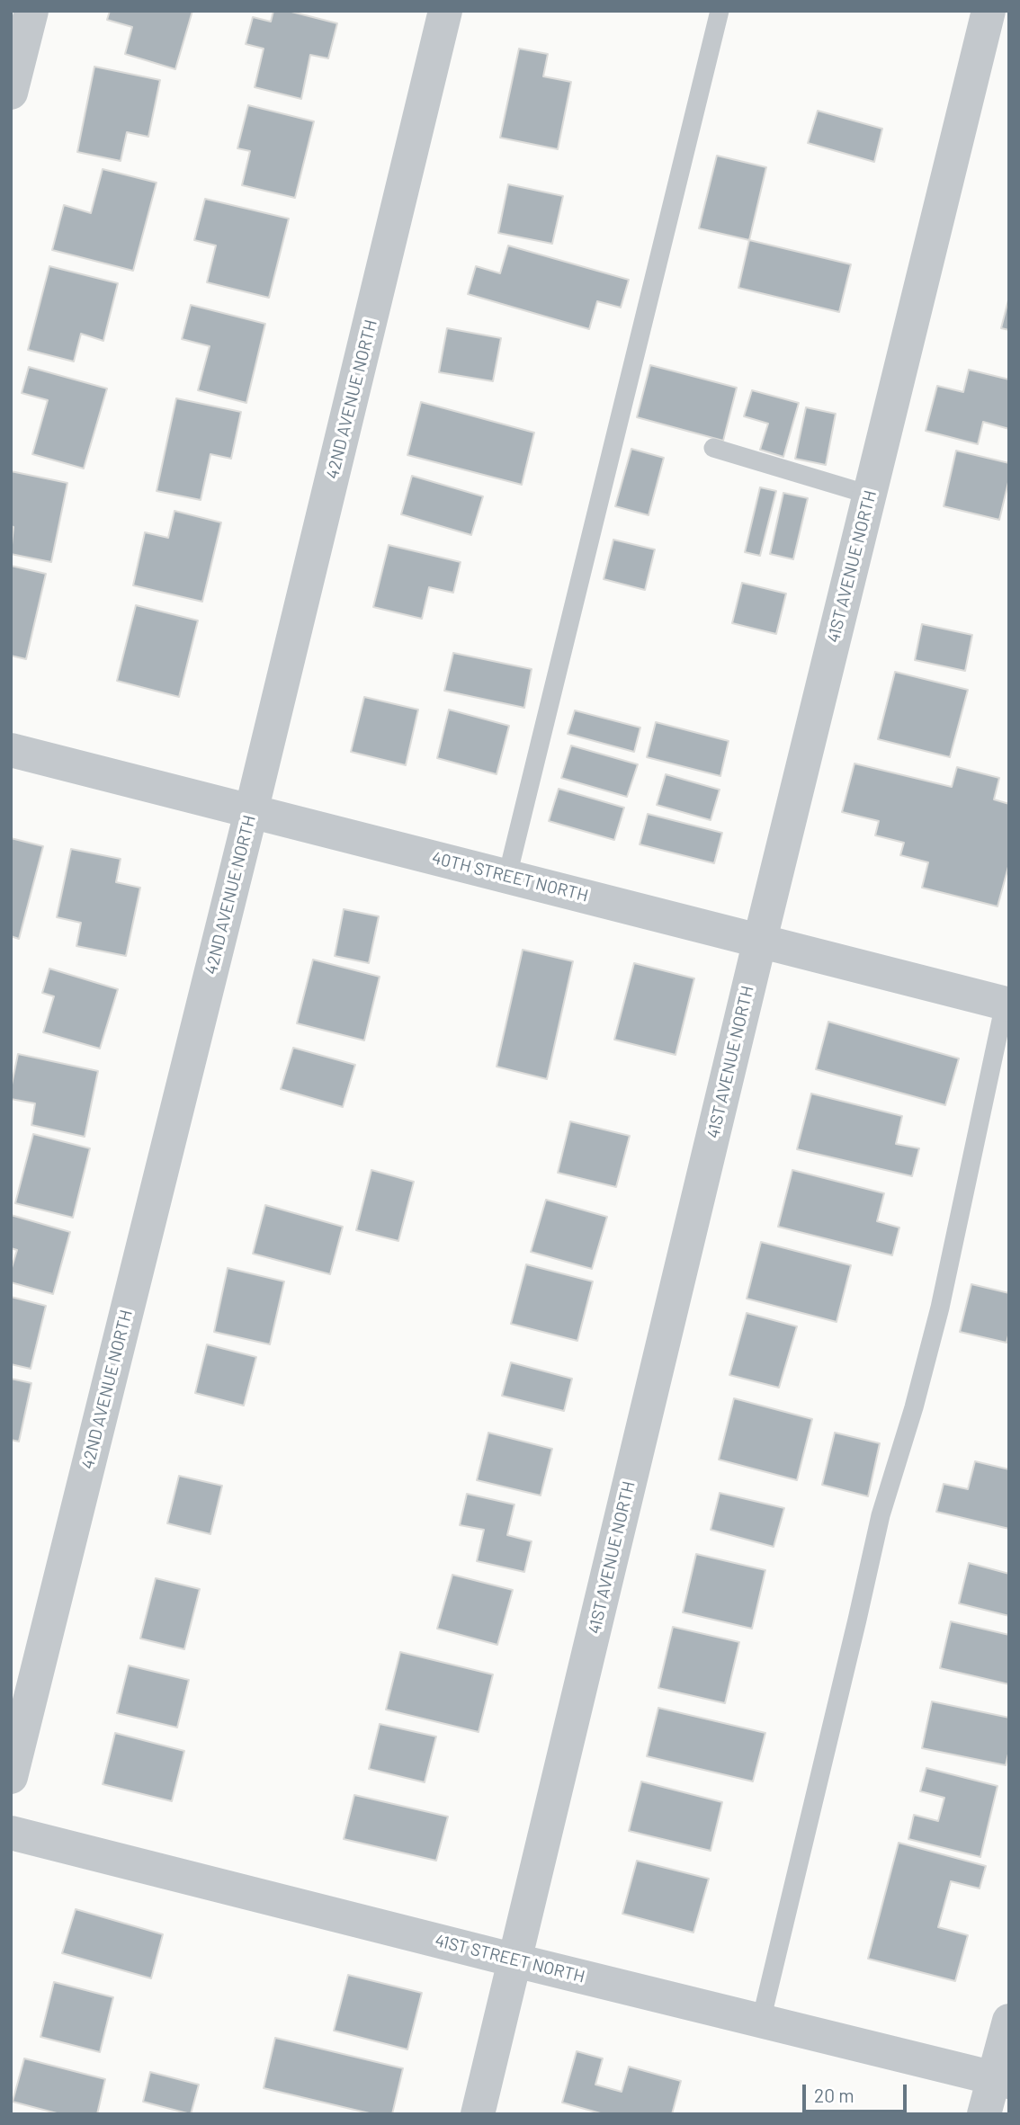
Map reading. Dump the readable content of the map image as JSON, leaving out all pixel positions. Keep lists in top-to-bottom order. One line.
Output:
{"streets":{"street":["42ND AVENUE NORTH","41ST AVENUE NORTH","40TH STREET NORTH","41ST STREET NORTH"]},"crossings":[["42ND AVENUE NORTH","40TH STREET NORTH"],["41ST AVENUE NORTH","40TH STREET NORTH"],["41ST AVENUE NORTH","41ST STREET NORTH"]],"scale_bar":"20 m"}
